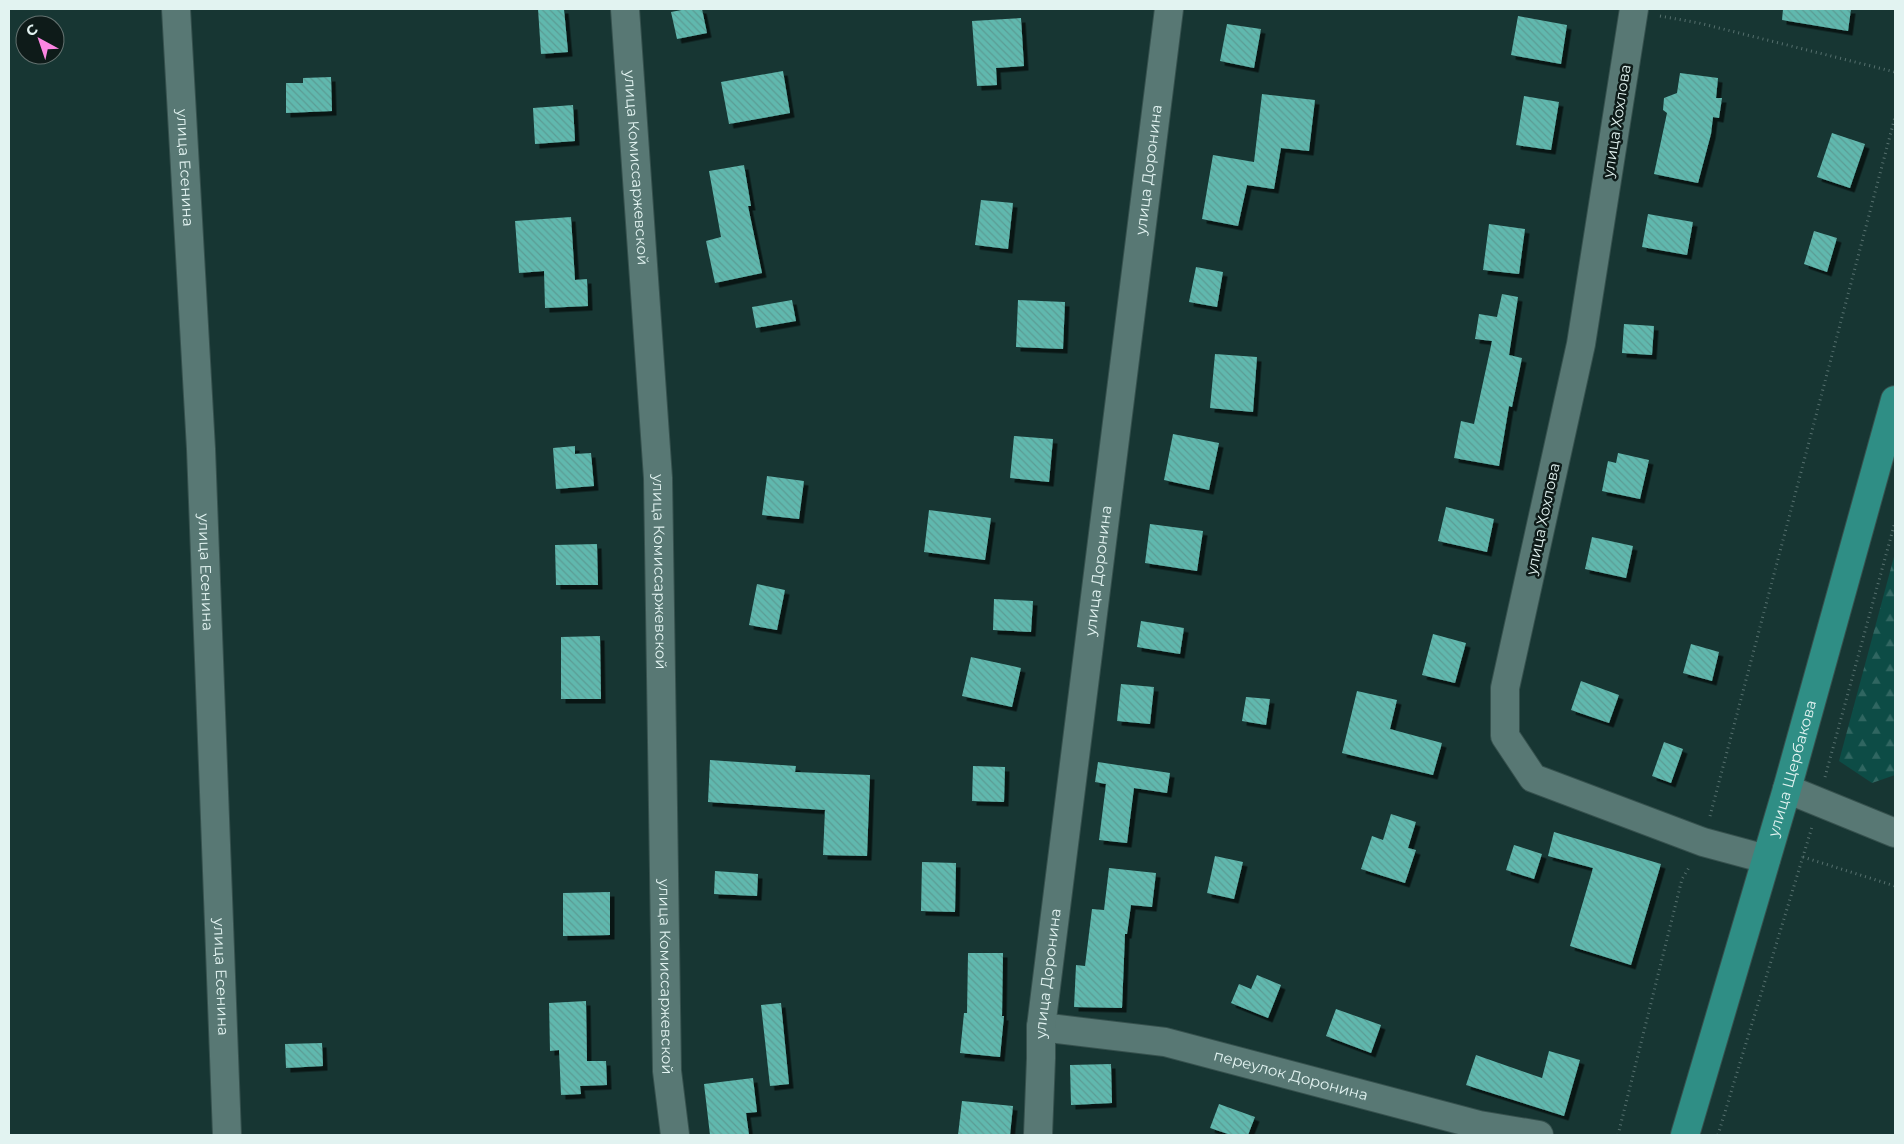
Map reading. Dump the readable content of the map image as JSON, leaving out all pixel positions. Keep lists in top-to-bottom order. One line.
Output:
{"streets":{"main road":["улица Щербакова"],"street":["улица Хохлова","улица Есенина","улица Комиссаржевской","улица Доронина","переулок Доронина"]},"crossings":[["улица Хохлова","улица Щербакова"],["улица Доронина","переулок Доронина"]],"north":"top left"}
